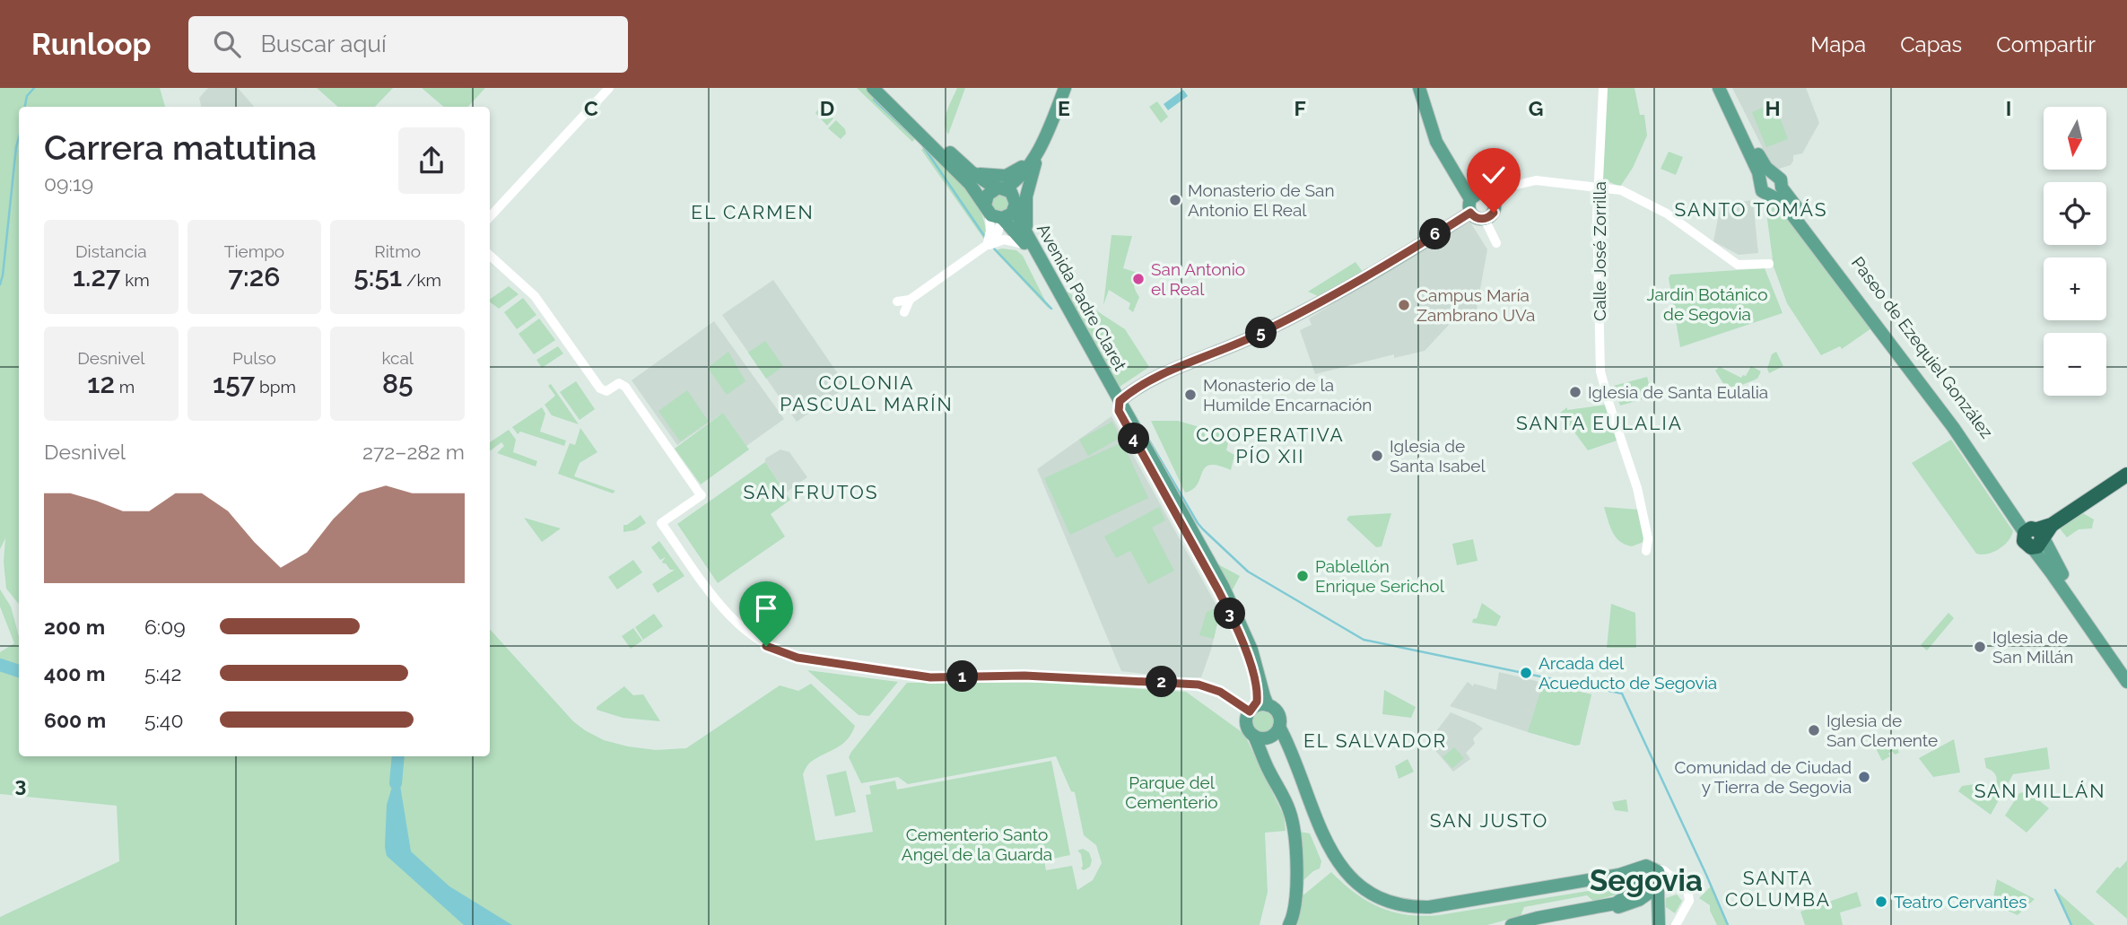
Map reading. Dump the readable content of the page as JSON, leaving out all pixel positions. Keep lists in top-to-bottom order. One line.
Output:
{"streets":{"main road":["Avenida Padre Claret","Paseo de Ezequiel González"],"street":["Calle José Zorrilla"]},"districts":["SANTO TOMÁS","EL CARMEN","COLONIA PASCUAL MARÍN","SANTA EULALIA","COOPERATIVA PÍO XII","SAN FRUTOS","EL SALVADOR","SAN MILLÁN","SAN JUSTO","SANTA COLUMBA","Segovia"],"parks":["Jardín Botánico de Segovia","Parque del Cementerio","Cementerio Santo Angel de la Guarda"],"places":["Monasterio de San Antonio El Real","San Antonio el Real","Campus María Zambrano UVa","Iglesia de Santa Eulalia","Monasterio de la Humilde Encarnación","Iglesia de Santa Isabel","Pablellón Enrique Serichol","Iglesia de San Millán","Arcada del Acueducto de Segovia","Iglesia de San Clemente","Comunidad de Ciudad y Tierra de Segovia","Teatro Cervantes"],"north":"bottom","page":{"header":"Runloop","search":"Buscar aquí","nav":["Mapa","Capas","Compartir"],"map_buttons":["+","−"],"heading":["Carrera matutina","09:19"],"stats":[["Distancia","1.27 km"],["Tiempo","7:26"],["Ritmo","5:51 /km"],["Desnivel","12 m"],["Pulso","157 bpm"],["kcal","85"]],"pins":["6","5","4","3","1","2"],"chart":["Desnivel","272–282 m"],"list":[{"name":"200 m","note":"6:09"},{"name":"400 m","note":"5:42"},{"name":"600 m","note":"5:40"}]},"grid":{"columns":["C","D","E","F","G","H","I"],"rows":["3"]}}
